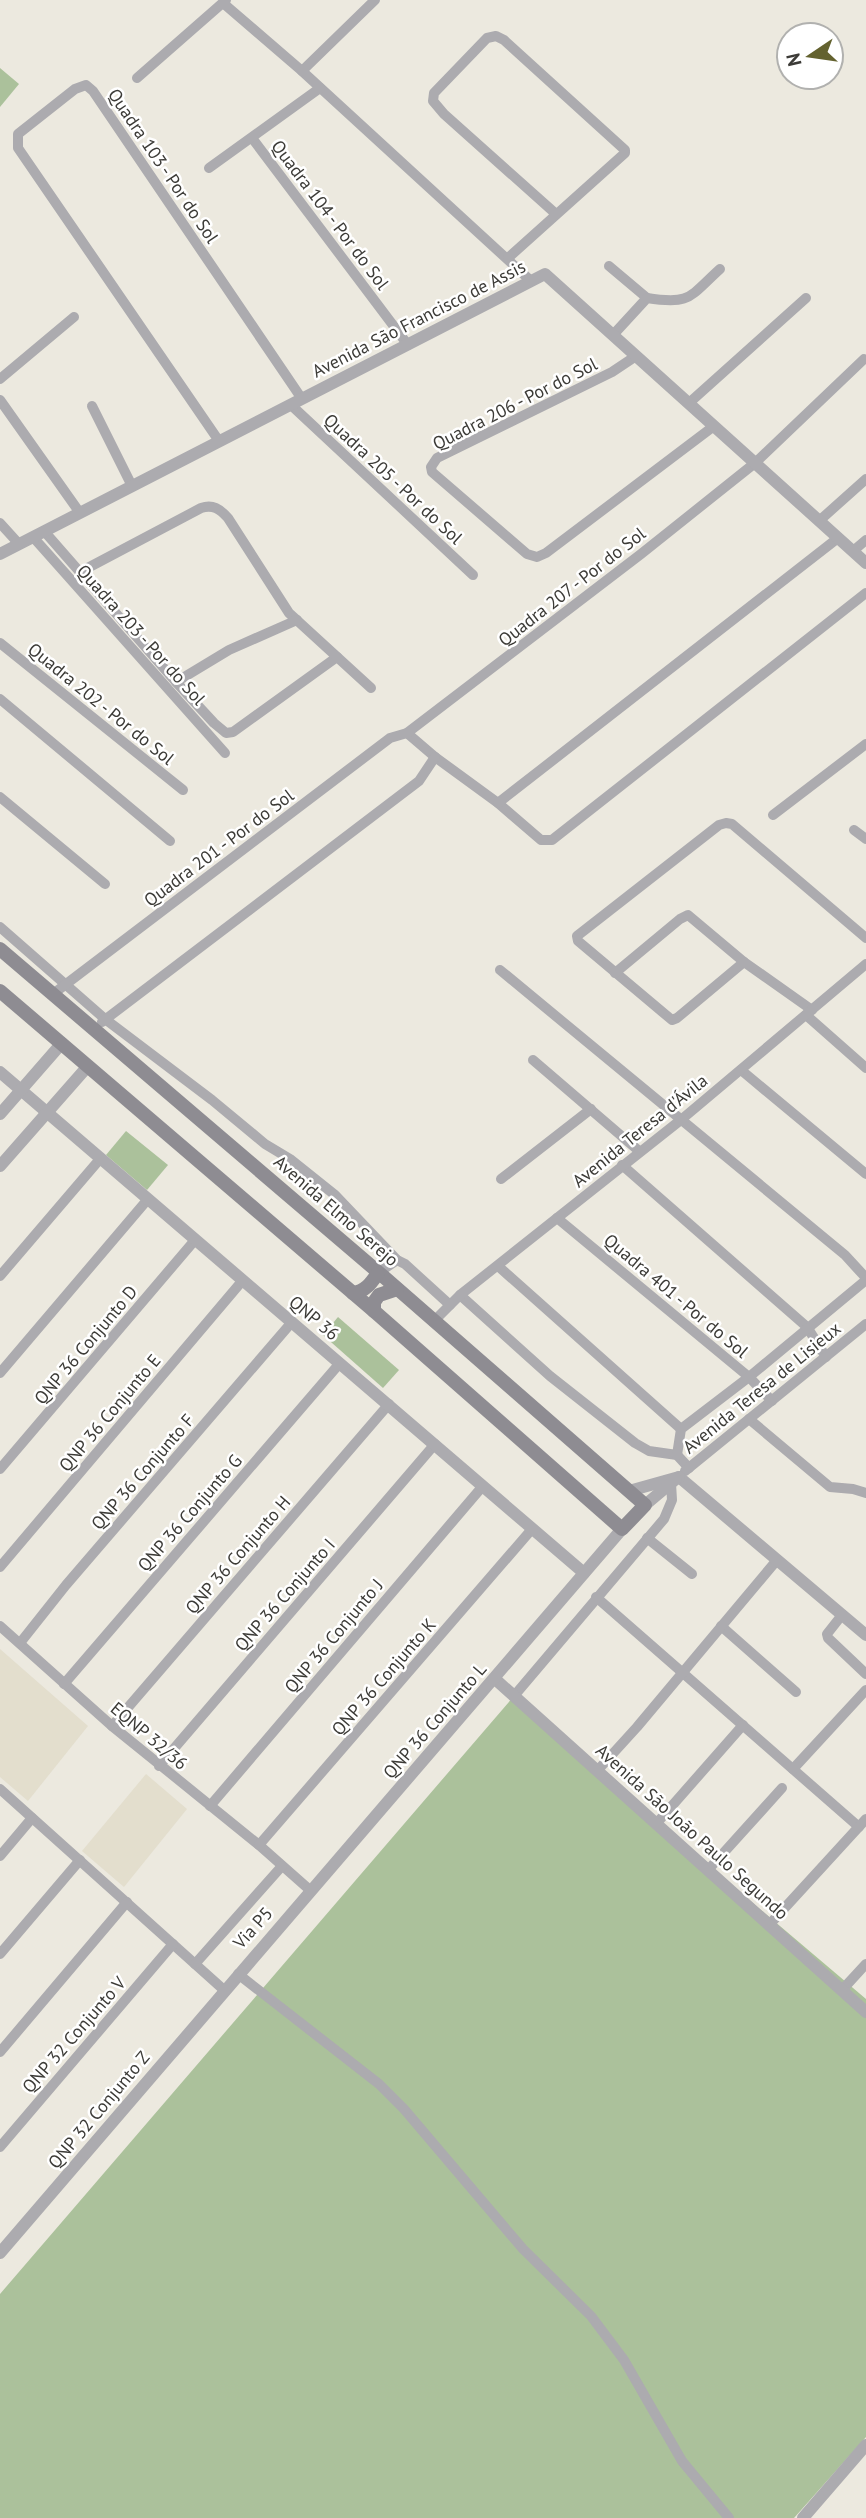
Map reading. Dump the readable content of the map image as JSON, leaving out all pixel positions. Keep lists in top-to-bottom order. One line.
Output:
{"streets":{"main road":["Avenida Elmo Serejo"],"street":["Quadra 103 - Por do Sol","Quadra 104 - Por do Sol","Avenida São Francisco de Assis","Quadra 206 - Por do Sol","Quadra 205 - Por do Sol","Quadra 207 - Por do Sol","Quadra 203 - Por do Sol","Quadra 202 - Por do Sol","Quadra 201 - Por do Sol","Avenida Teresa d'Ávila","Quadra 401 - Por do Sol","QNP 36","QNP 36 Conjunto D","Avenida Teresa de Lisieux","QNP 36 Conjunto E","QNP 36 Conjunto F","QNP 36 Conjunto G","QNP 36 Conjunto H","QNP 36 Conjunto I","QNP 36 Conjunto J","QNP 36 Conjunto K","QNP 36 Conjunto L","EQNP 32/36","Avenida São João Paulo Segundo","Via P5","QNP 32 Conjunto V","QNP 32 Conjunto Z"]},"crossings":[["Quadra 103 - Por do Sol","Avenida São Francisco de Assis"],["Quadra 103 - Por do Sol","Quadra 205 - Por do Sol"],["Quadra 104 - Por do Sol","Avenida São Francisco de Assis"],["Avenida São Francisco de Assis","Quadra 206 - Por do Sol"],["Avenida São Francisco de Assis","Quadra 205 - Por do Sol"],["Avenida São Francisco de Assis","Quadra 207 - Por do Sol"],["Avenida São Francisco de Assis","Quadra 203 - Por do Sol"],["Quadra 207 - Por do Sol","Quadra 201 - Por do Sol"],["Quadra 201 - Por do Sol","Avenida Elmo Serejo"],["Avenida Teresa d'Ávila","Avenida Elmo Serejo"],["Avenida Teresa d'Ávila","Quadra 401 - Por do Sol"],["Quadra 401 - Por do Sol","Avenida Teresa de Lisieux"],["QNP 36","QNP 36 Conjunto D"],["QNP 36","QNP 36 Conjunto E"],["QNP 36","QNP 36 Conjunto F"],["QNP 36","QNP 36 Conjunto G"],["QNP 36","QNP 36 Conjunto H"],["QNP 36","QNP 36 Conjunto I"],["QNP 36","QNP 36 Conjunto J"],["QNP 36","QNP 36 Conjunto K"],["QNP 36","QNP 36 Conjunto L"],["QNP 36 Conjunto F","EQNP 32/36"],["QNP 36 Conjunto G","EQNP 32/36"],["QNP 36 Conjunto H","EQNP 32/36"],["QNP 36 Conjunto I","EQNP 32/36"],["QNP 36 Conjunto J","EQNP 32/36"],["QNP 36 Conjunto K","EQNP 32/36"],["QNP 36 Conjunto L","EQNP 32/36"],["QNP 36 Conjunto L","Avenida São João Paulo Segundo"],["QNP 36 Conjunto L","Via P5"],["EQNP 32/36","Via P5"],["Via P5","QNP 32 Conjunto Z"]],"north":"left"}
